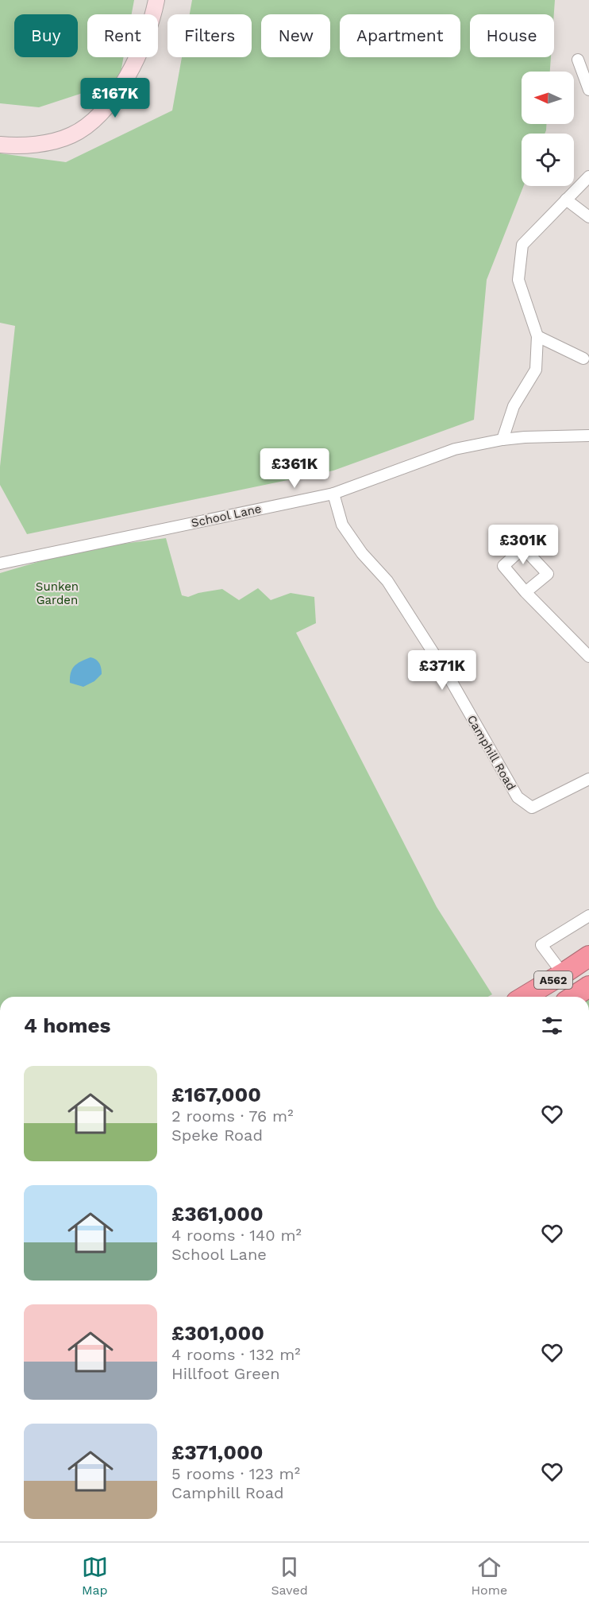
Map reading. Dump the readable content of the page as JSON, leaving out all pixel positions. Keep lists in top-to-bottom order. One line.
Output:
{"streets":{"highway":["A562"],"street":["School Lane","Camphill Road"]},"crossings":[["School Lane","Camphill Road"]],"parks":["Sunken Garden"],"north":"left","page":{"chip":["Buy","Rent","Filters","New","Apartment","House"],"price":["£167K","£361K","£301K","£371K"],"heading":"4 homes","list":[{"name":"£167,000","note":"2 rooms · 76 m² · Speke Road"},{"name":"£361,000","note":"4 rooms · 140 m² · School Lane"},{"name":"£301,000","note":"4 rooms · 132 m² · Hillfoot Green"},{"name":"£371,000","note":"5 rooms · 123 m² · Camphill Road"}],"tabs":["Map","Saved","Home"]}}
